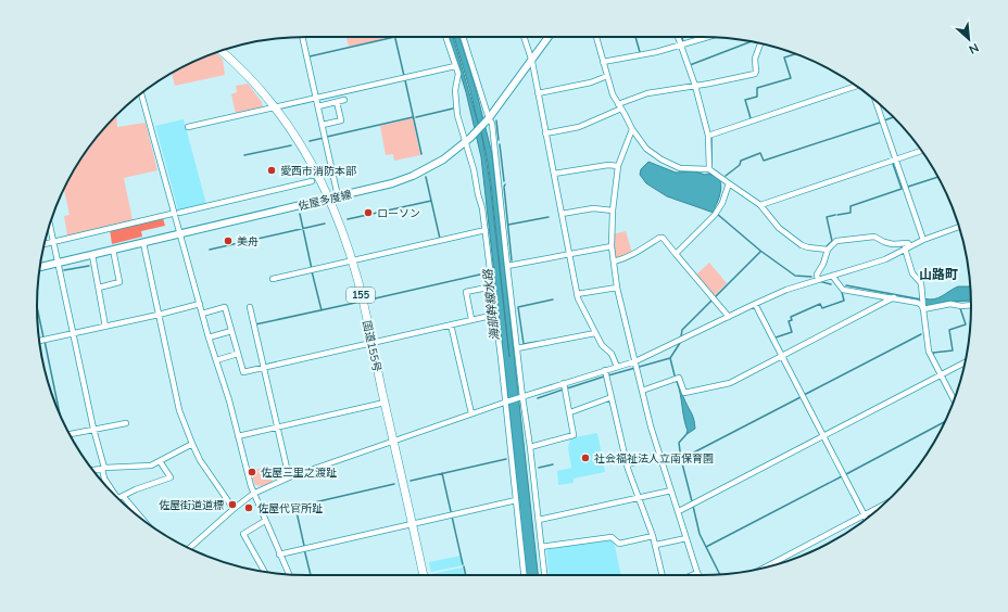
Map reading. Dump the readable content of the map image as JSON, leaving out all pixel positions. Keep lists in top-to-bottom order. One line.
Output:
{"streets":{"highway":["155","国道155号"],"main road":["佐屋多度線"]},"crossings":[["佐屋多度線","国道155号"]],"districts":["山路町"],"water":["海部幹線水路"],"places":["愛西市消防本部","ローソン","美舟","社会福祉法人立南保育園","佐屋三里之渡趾","佐屋街道道標","佐屋代官所趾"],"north":"bottom right"}
